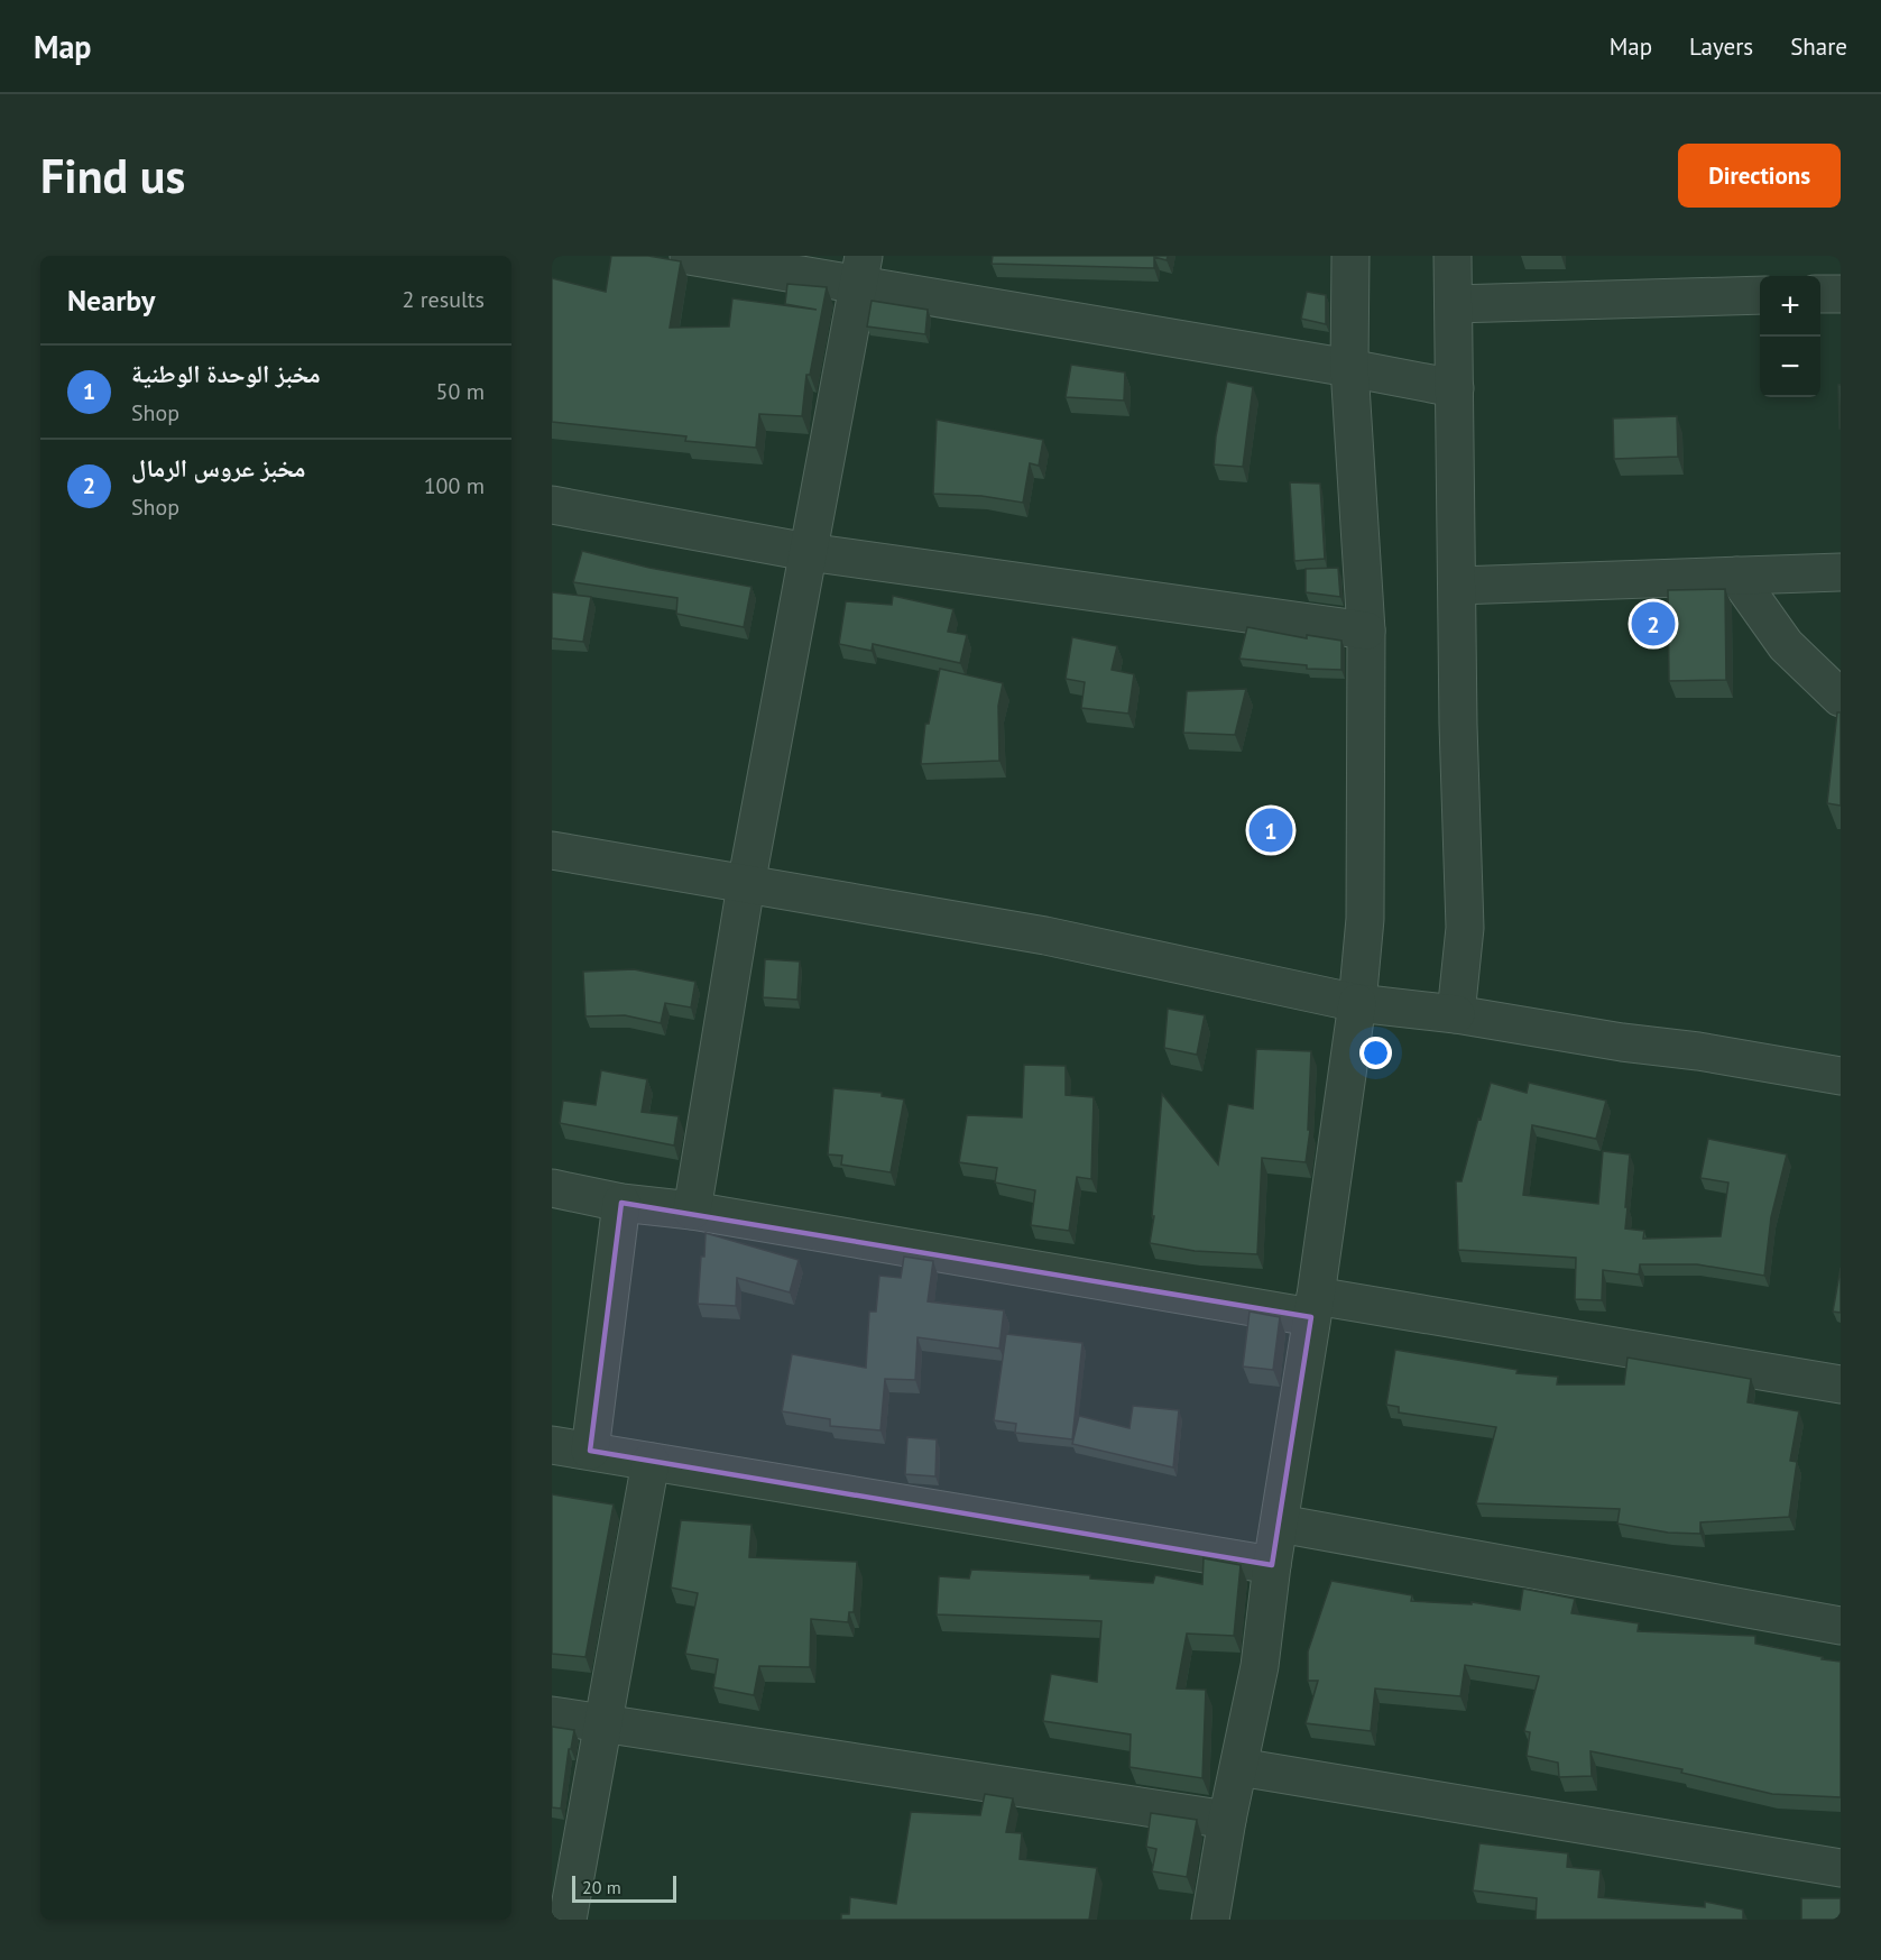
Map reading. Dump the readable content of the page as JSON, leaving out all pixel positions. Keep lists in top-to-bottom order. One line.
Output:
{"scale_bar":"20 m","page":{"header":"Map","nav":["Map","Layers","Share"],"buttons":"Directions","title":"Find us","heading":["Nearby","2 results"],"map_buttons":["+","−"],"list":[{"mark":"1","name":"مخبز الوحدة الوطنية","note":"Shop","value":"50 m"},{"mark":"2","name":"مخبز عروس الرمال","note":"Shop","value":"100 m"}],"pins":["2","1"],"scale":"20 m"}}
